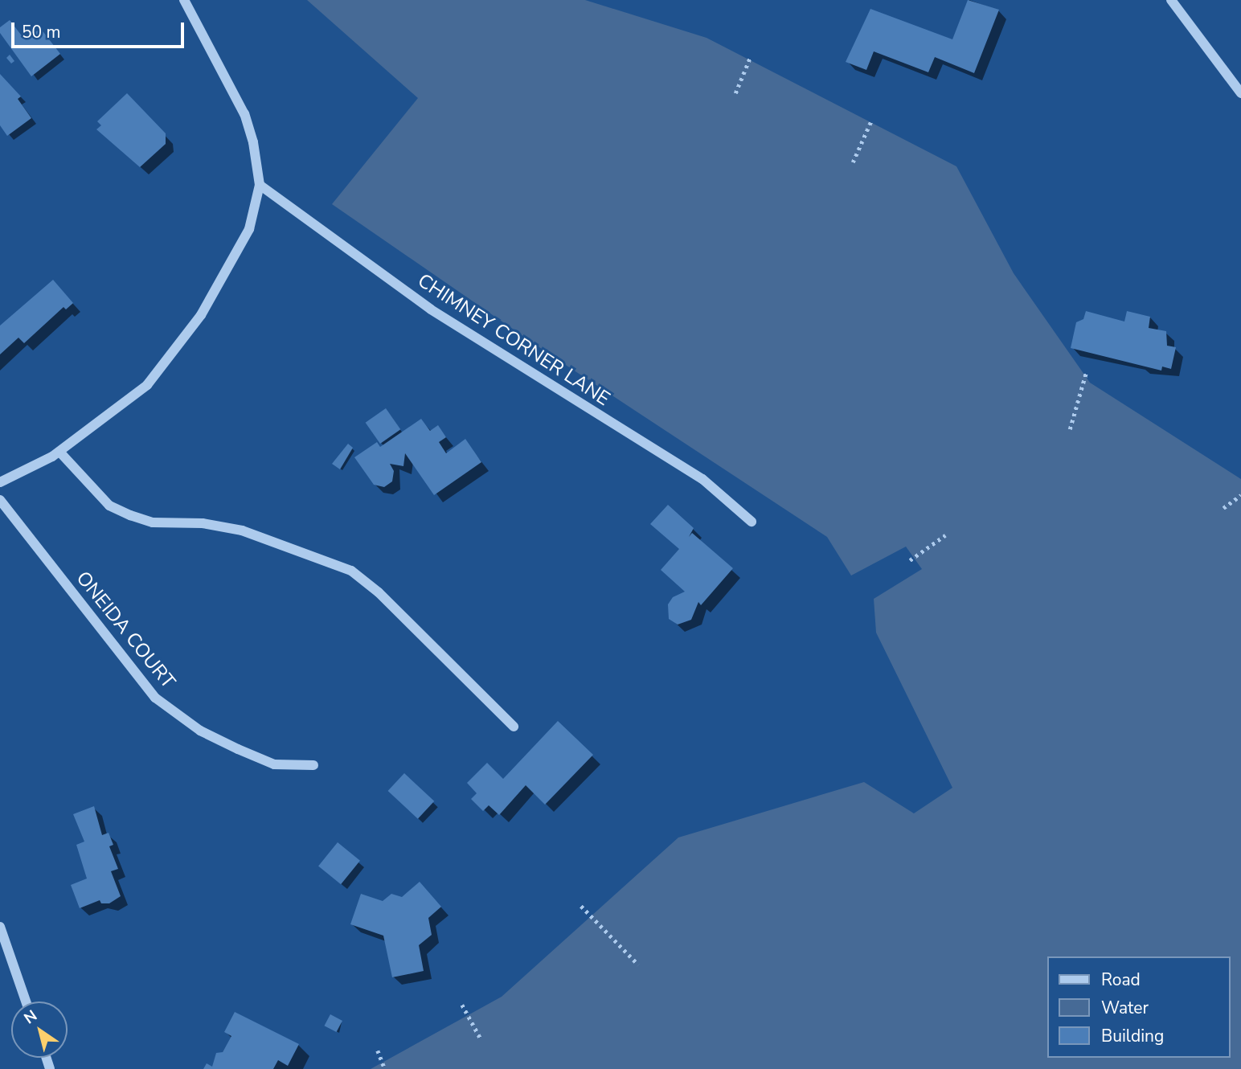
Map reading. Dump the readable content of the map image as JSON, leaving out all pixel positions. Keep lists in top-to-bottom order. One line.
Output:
{"streets":{"street":["CHIMNEY CORNER LANE","ONEIDA COURT"]},"legend":["Road","Water","Building"],"scale_bar":"50 m","north":"top left"}
